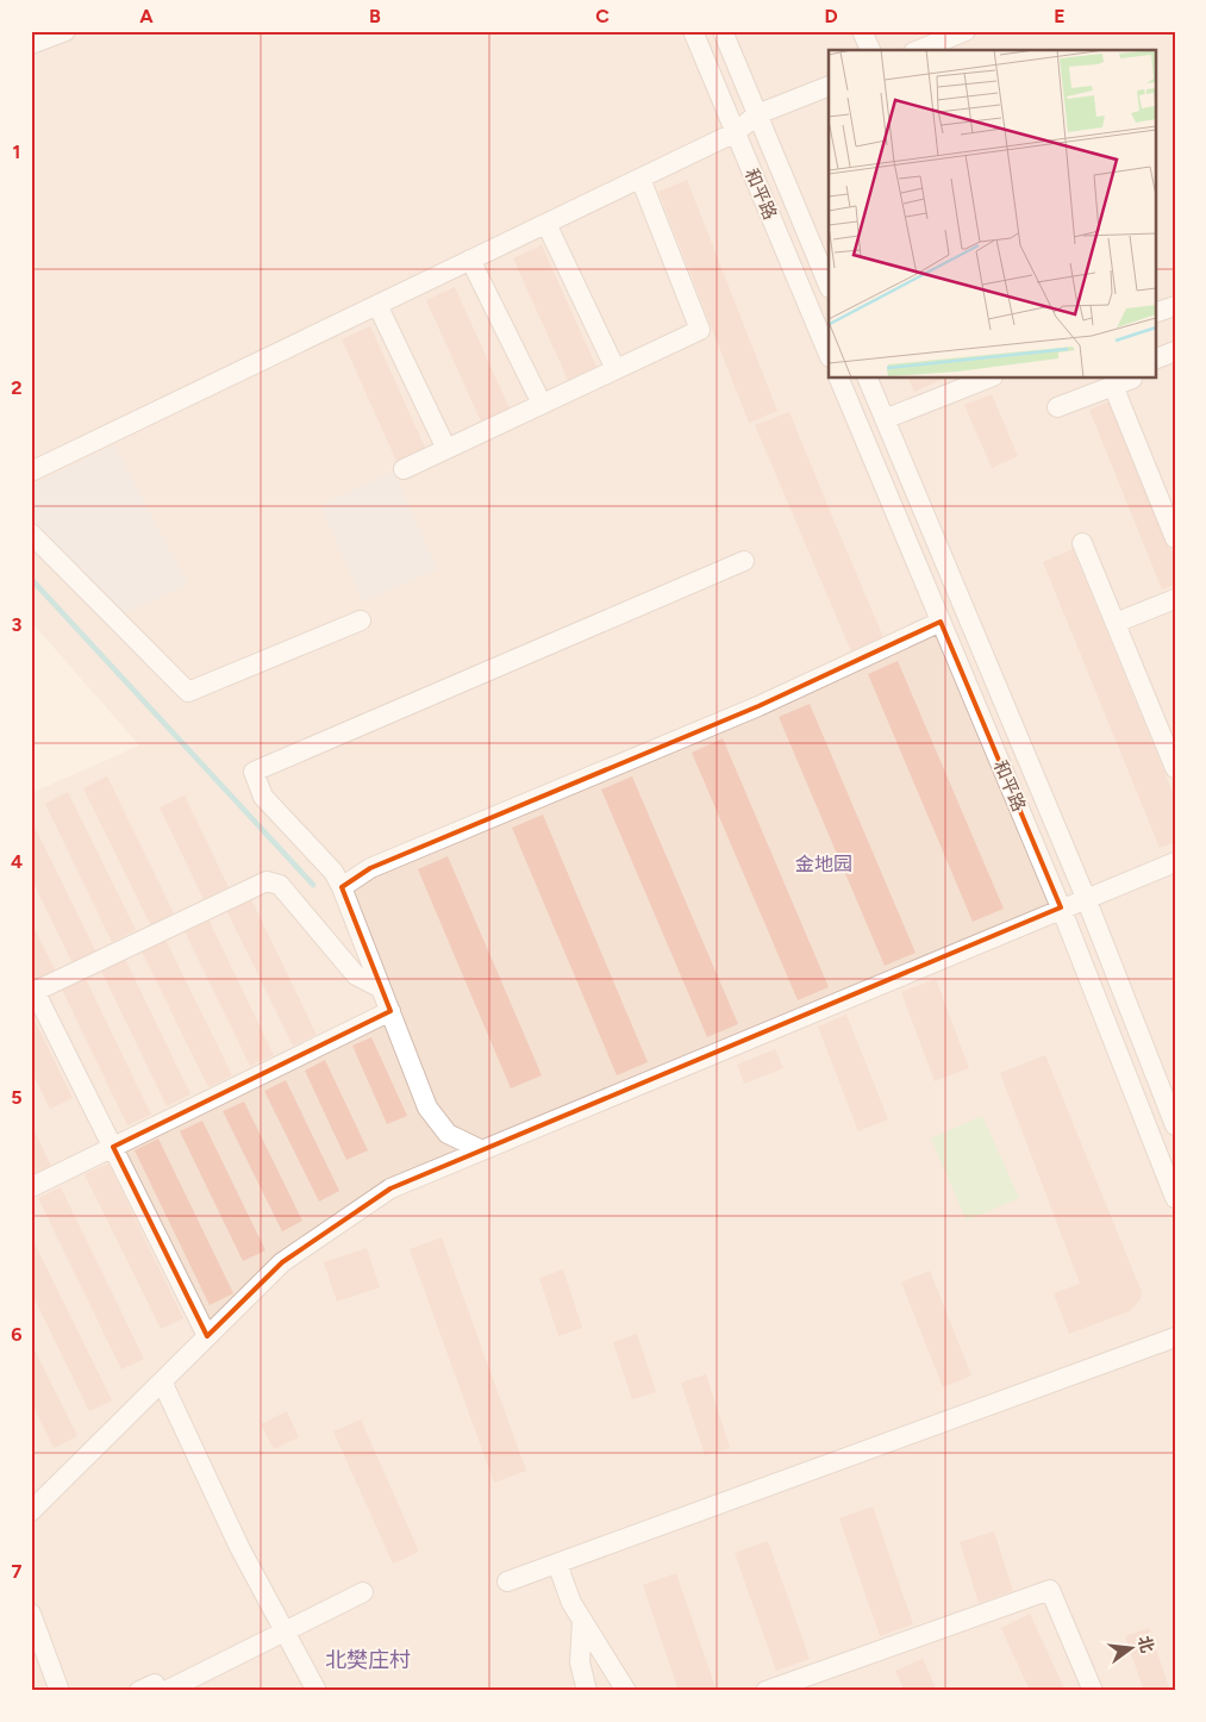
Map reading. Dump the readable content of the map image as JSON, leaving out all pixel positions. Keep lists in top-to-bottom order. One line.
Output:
{"streets":{"street":["和平路"]},"districts":["金地园","北樊庄村"],"north":"right","grid":{"columns":["A","B","C","D","E"],"rows":["1","2","3","4","5","6","7"]}}
